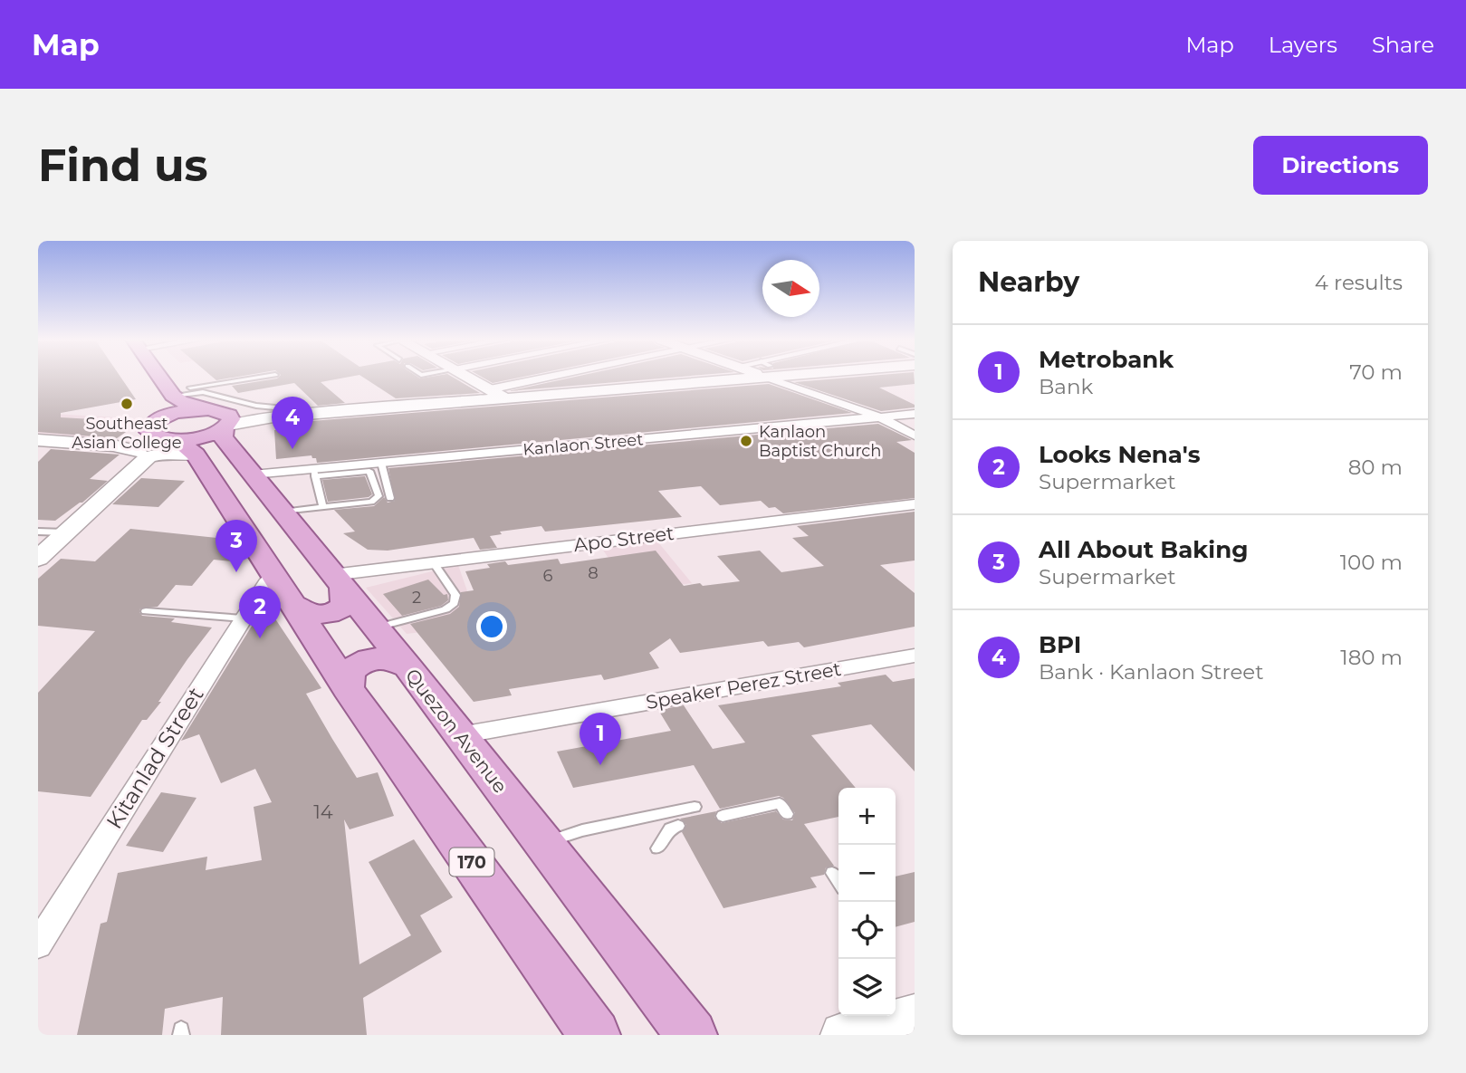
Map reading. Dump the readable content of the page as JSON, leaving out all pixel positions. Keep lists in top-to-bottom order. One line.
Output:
{"streets":{"main road":["Quezon Avenue","170"],"street":["Kanlaon Street","Apo Street","Speaker Perez Street","Kitanlad Street"]},"crossings":[["Kanlaon Street","Quezon Avenue"],["Apo Street","Quezon Avenue"],["Speaker Perez Street","Quezon Avenue"],["Kitanlad Street","170"]],"places":["Southeast Asian College","Kanlaon Baptist Church"],"house_numbers":["8","6","2","14"],"north":"right","page":{"header":"Map","nav":["Map","Layers","Share"],"buttons":"Directions","title":"Find us","heading":["Nearby","4 results"],"list":[{"mark":"1","name":"Metrobank","note":"Bank","value":"70 m"},{"mark":"2","name":"Looks Nena's","note":"Supermarket","value":"80 m"},{"mark":"3","name":"All About Baking","note":"Supermarket","value":"100 m"},{"mark":"4","name":"BPI","note":"Bank · Kanlaon Street","value":"180 m"}],"pins":["4","3","2","1"],"map_buttons":["+","−"]}}
